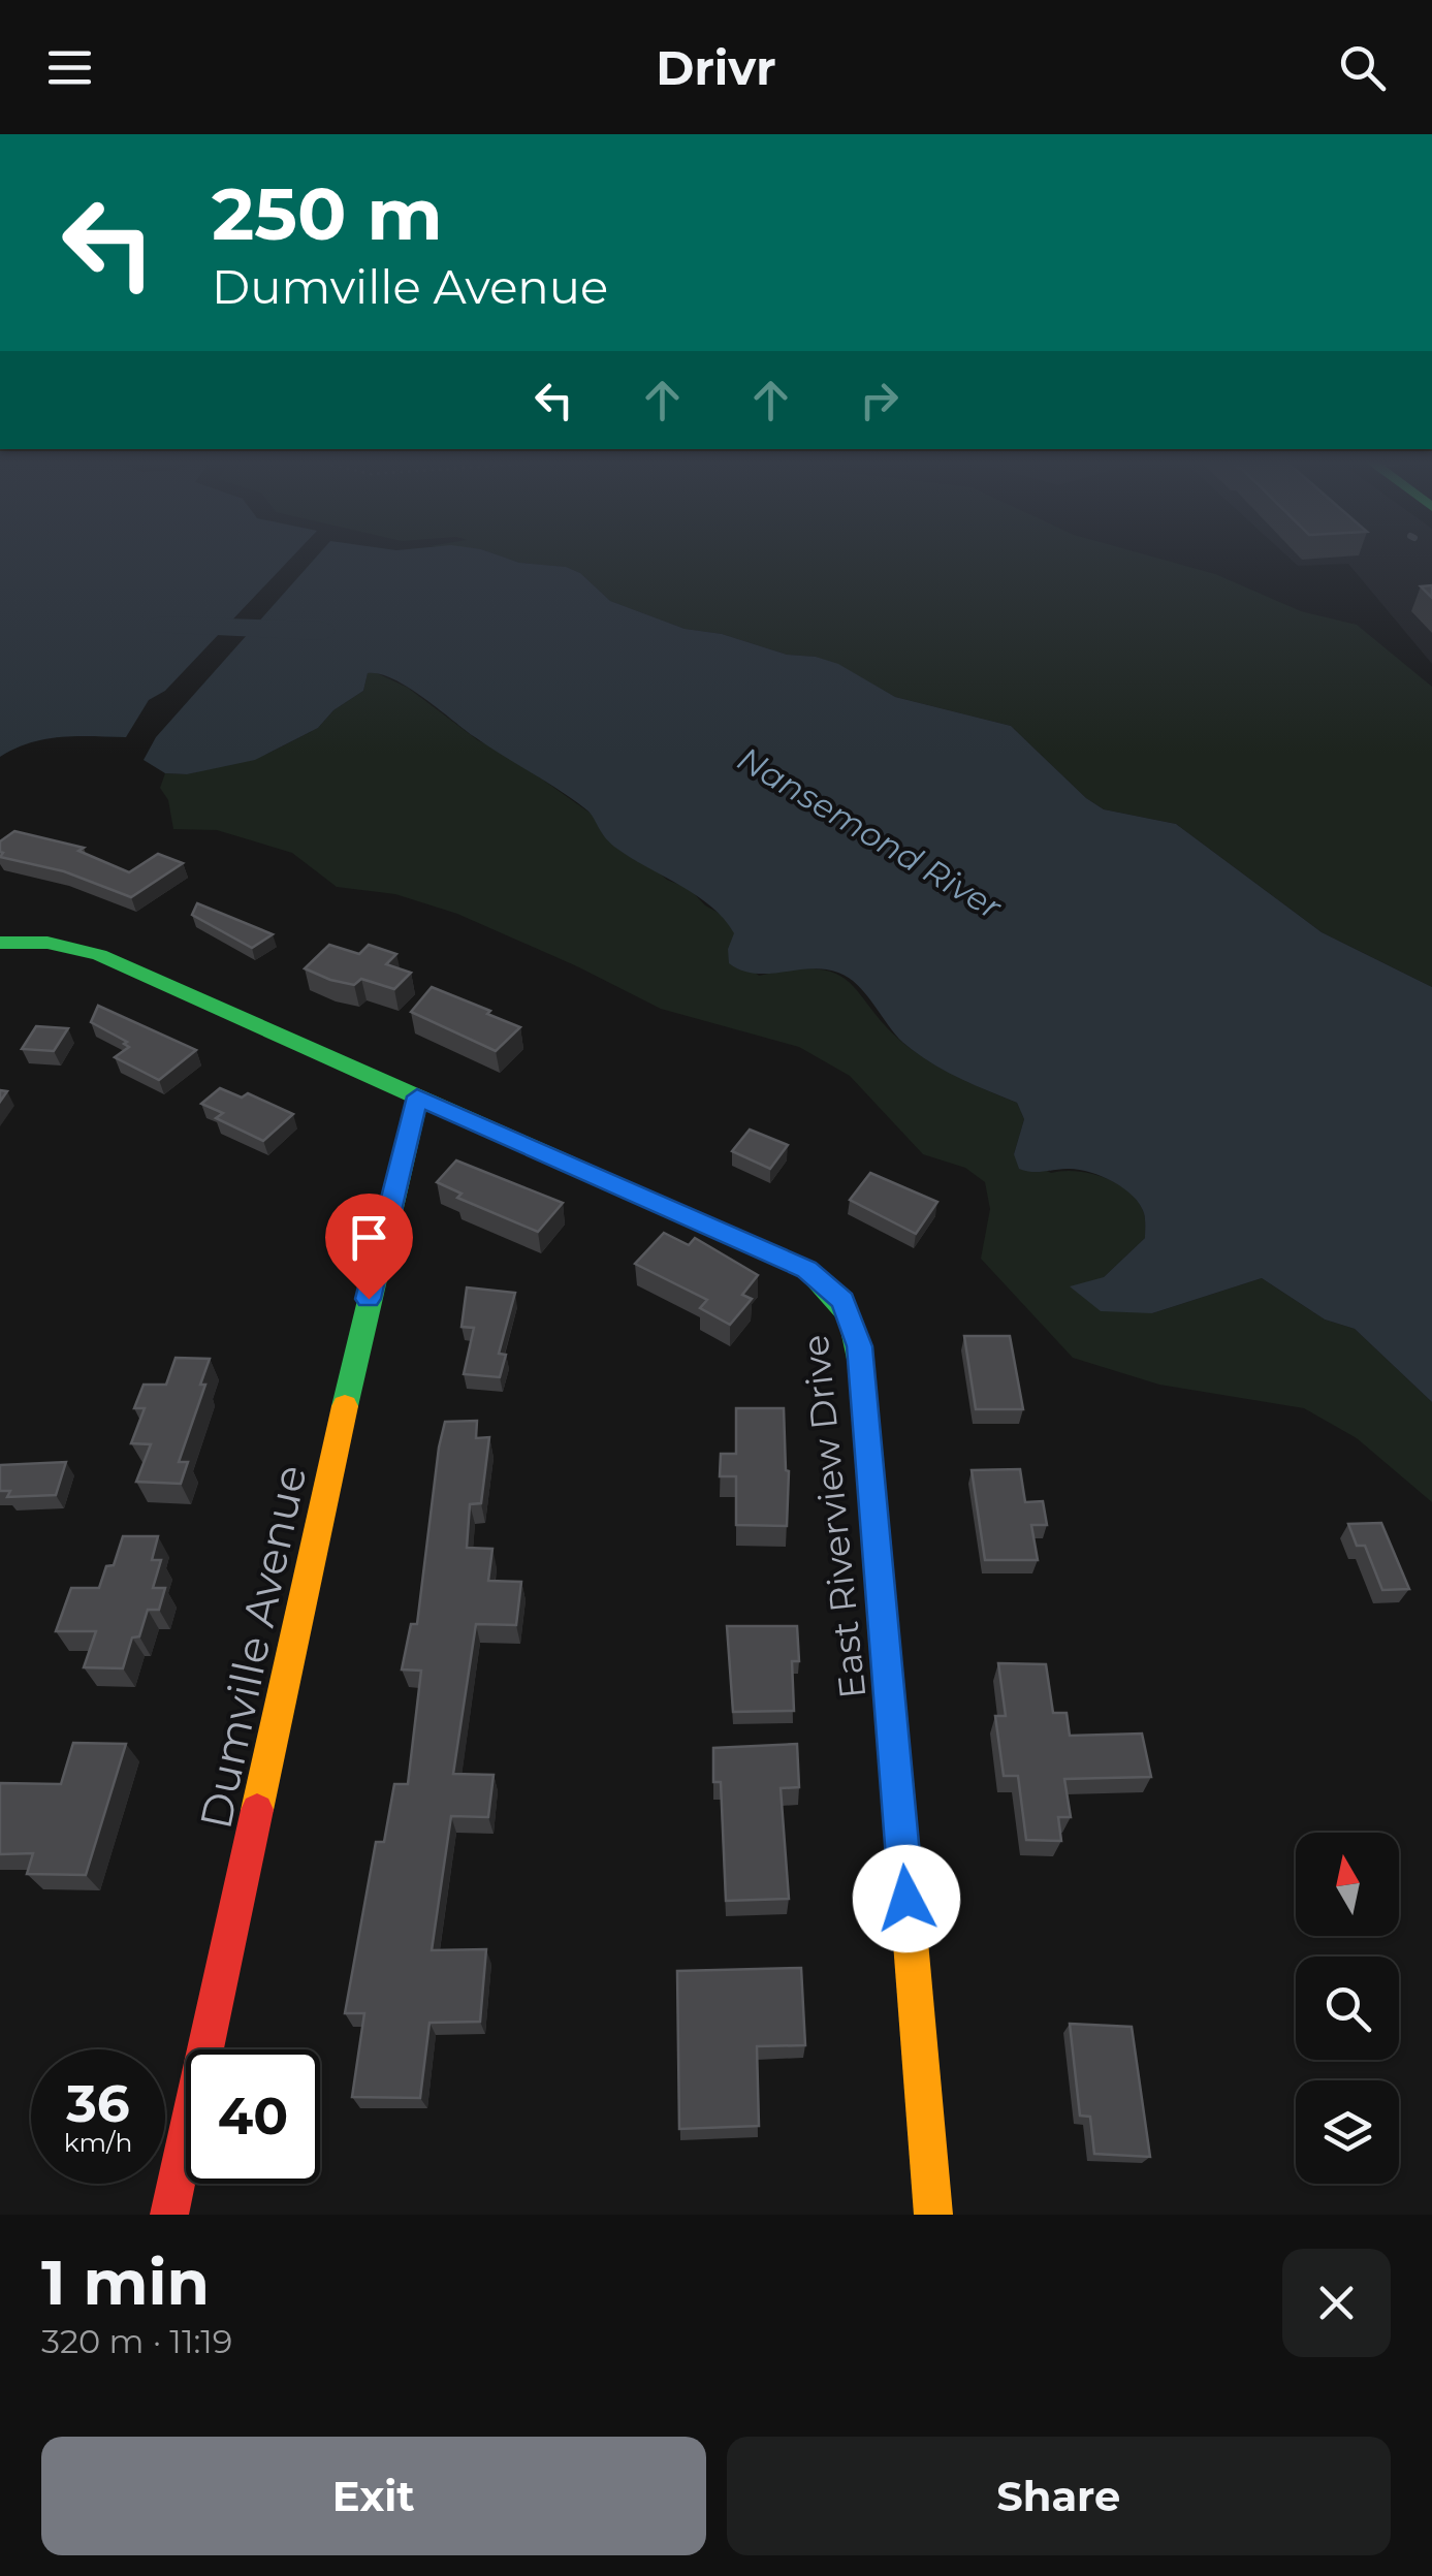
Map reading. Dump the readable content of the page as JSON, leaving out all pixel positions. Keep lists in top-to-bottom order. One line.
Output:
{"streets":{"street":["East Riverview Drive","Dumville Avenue"]},"crossings":[["East Riverview Drive","Dumville Avenue"]],"water":["Nansemond River"],"north":"top","page":{"header":"Drivr","turn":["250 m","Dumville Avenue"],"speed":"36 km/h","limit":"40","heading":["1 min","320 m · 11:19"],"buttons":["Exit","Share"]}}
